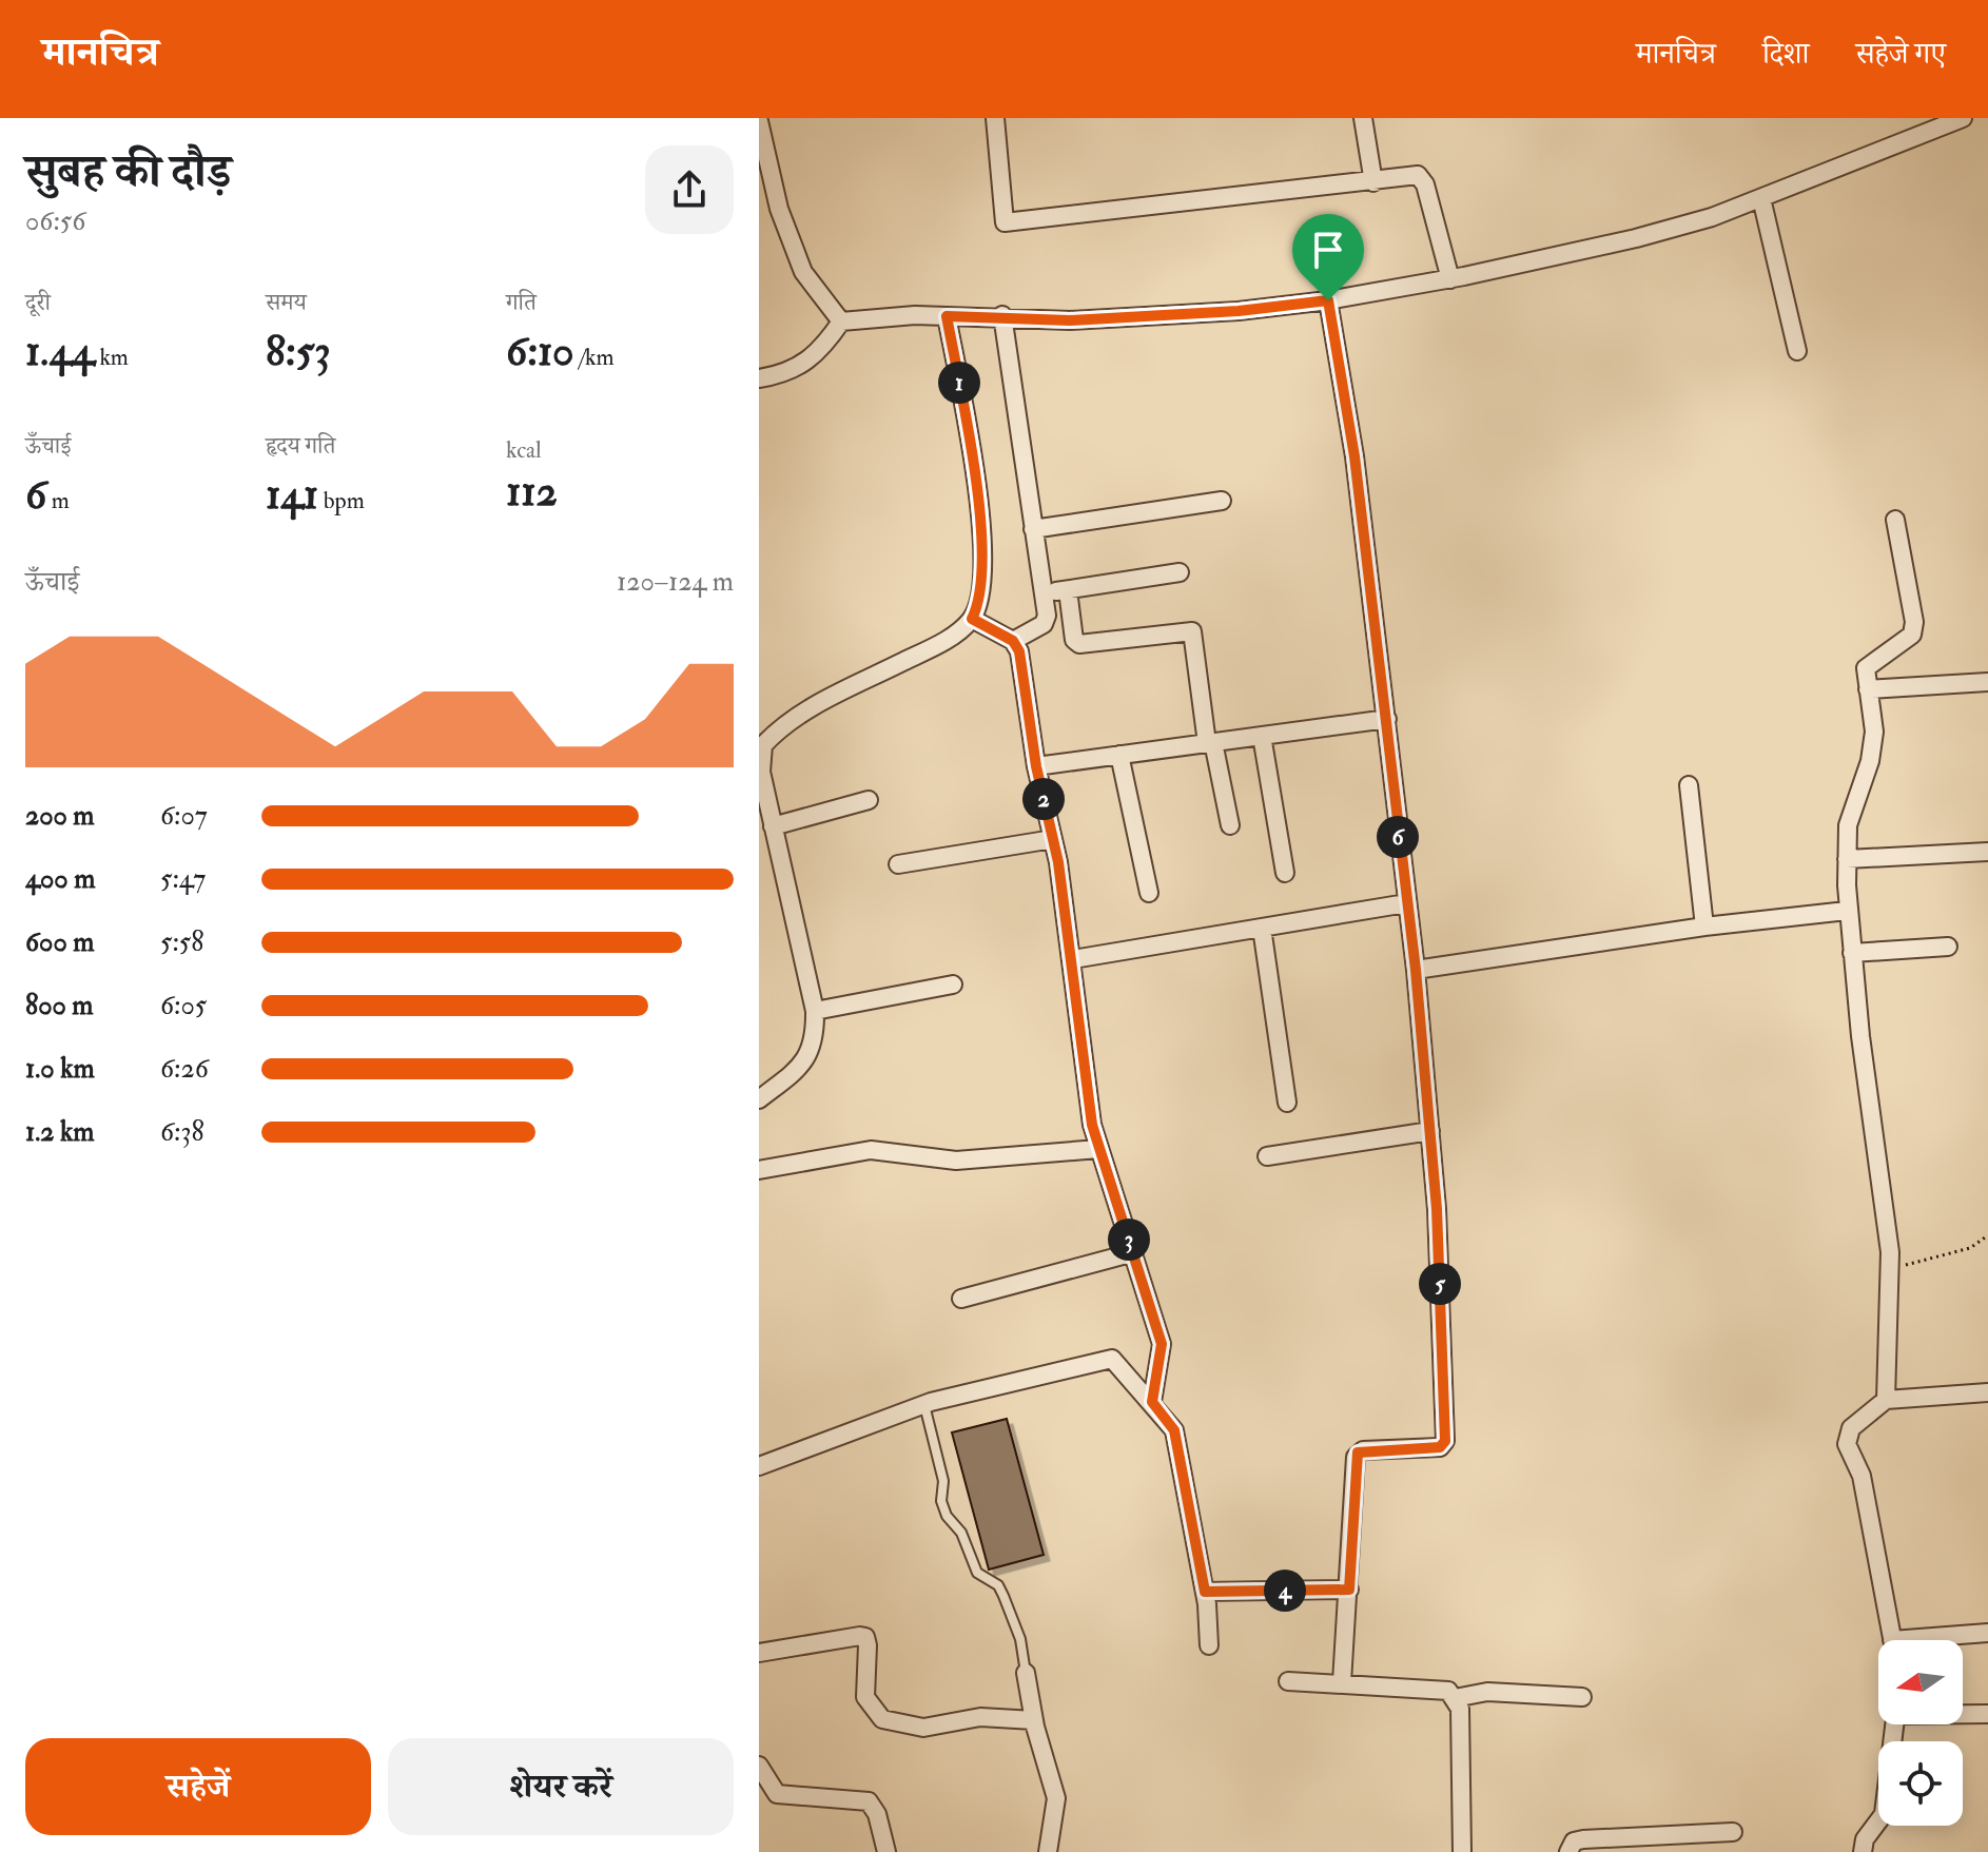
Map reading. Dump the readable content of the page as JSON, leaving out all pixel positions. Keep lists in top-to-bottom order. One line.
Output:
{"north":"left","page":{"header":"मानचित्र","nav":["मानचित्र","दिशा","सहेजे गए"],"heading":["सुबह की दौड़","06:56"],"stats":[["दूरी","1.44 km"],["समय","8:53"],["गति","6:10 /km"],["ऊँचाई","6 m"],["हृदय गति","141 bpm"],["kcal","112"]],"pins":["1","2","6","3","5","4"],"chart":["ऊँचाई","120–124 m"],"list":[{"name":"200 m","note":"6:07"},{"name":"400 m","note":"5:47"},{"name":"600 m","note":"5:58"},{"name":"800 m","note":"6:05"},{"name":"1.0 km","note":"6:26"},{"name":"1.2 km","note":"6:38"}],"buttons":["सहेजें","शेयर करें"]}}
